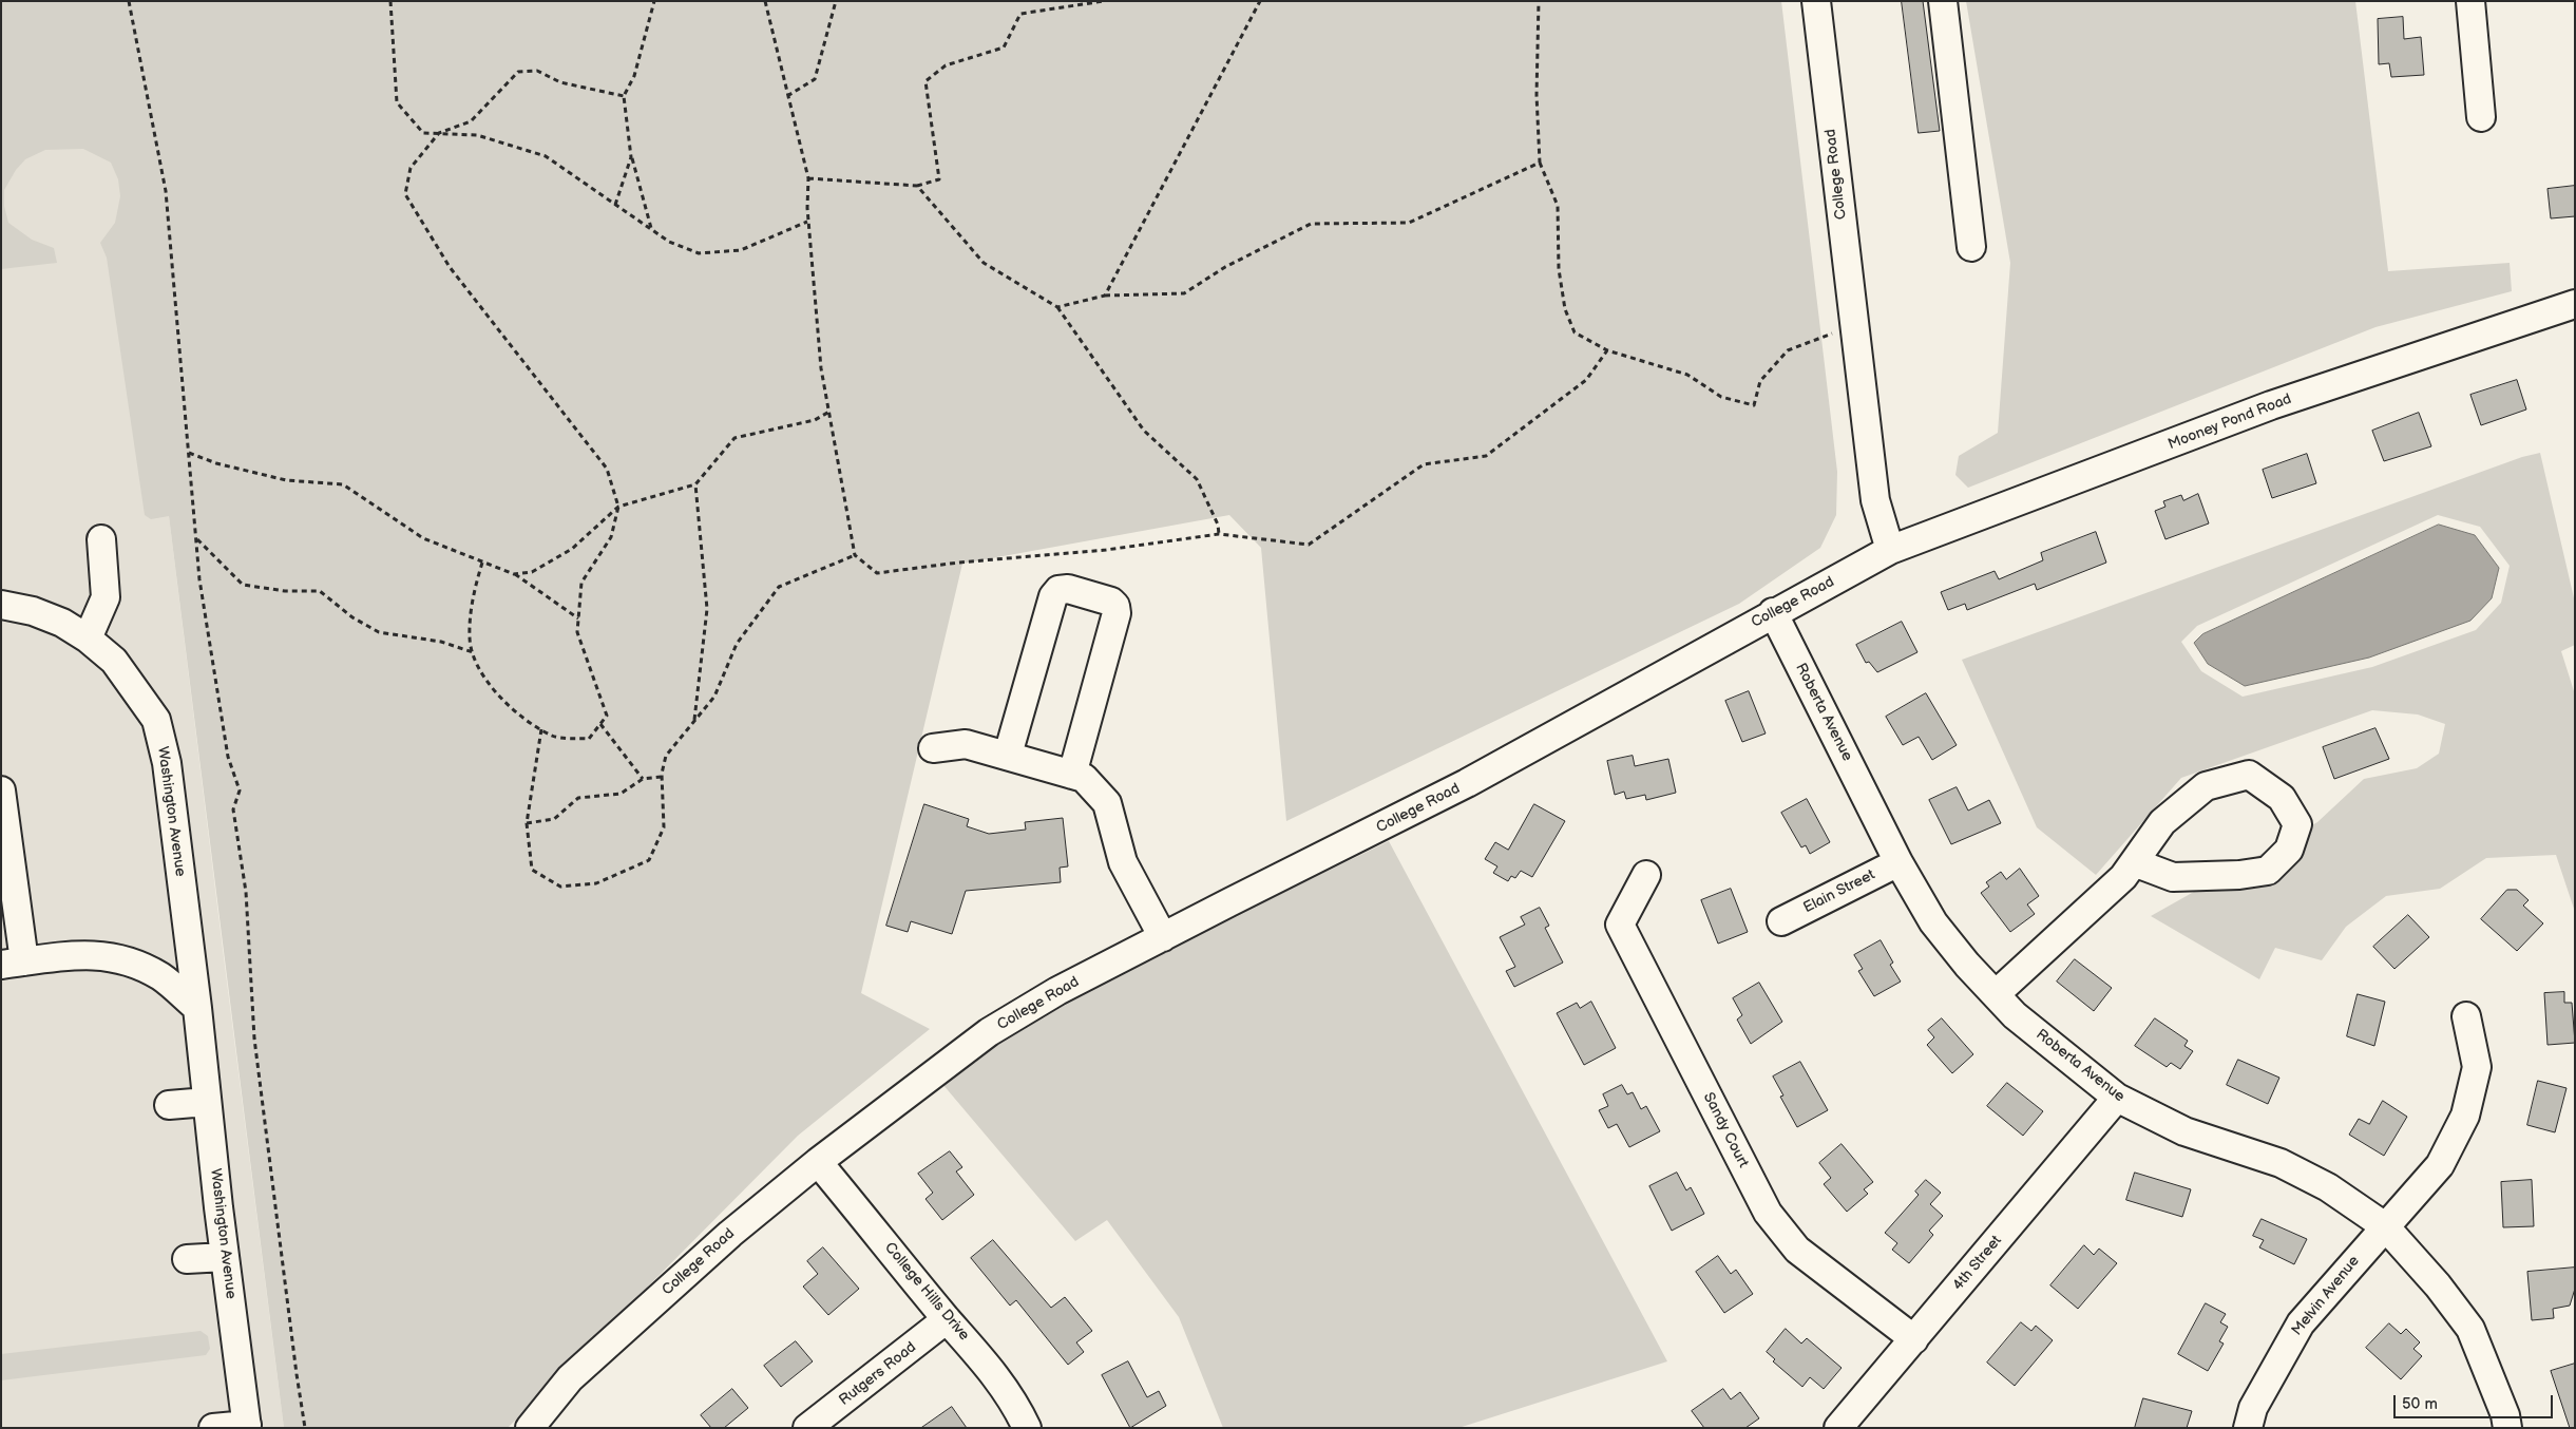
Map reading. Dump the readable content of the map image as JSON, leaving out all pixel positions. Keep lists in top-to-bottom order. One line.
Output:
{"streets":{"street":["College Road","Mooney Pond Road","Roberta Avenue","Washington Avenue","Elain Street","Sandy Court","4th Street","College Hills Drive","Melvin Avenue","Rutgers Road"]},"crossings":[["College Road","Mooney Pond Road"],["College Road","Roberta Avenue"],["College Road","College Hills Drive"],["Roberta Avenue","Elain Street"],["Roberta Avenue","4th Street"],["Roberta Avenue","Melvin Avenue"],["Sandy Court","4th Street"],["College Hills Drive","Rutgers Road"]],"scale_bar":"50 m"}
